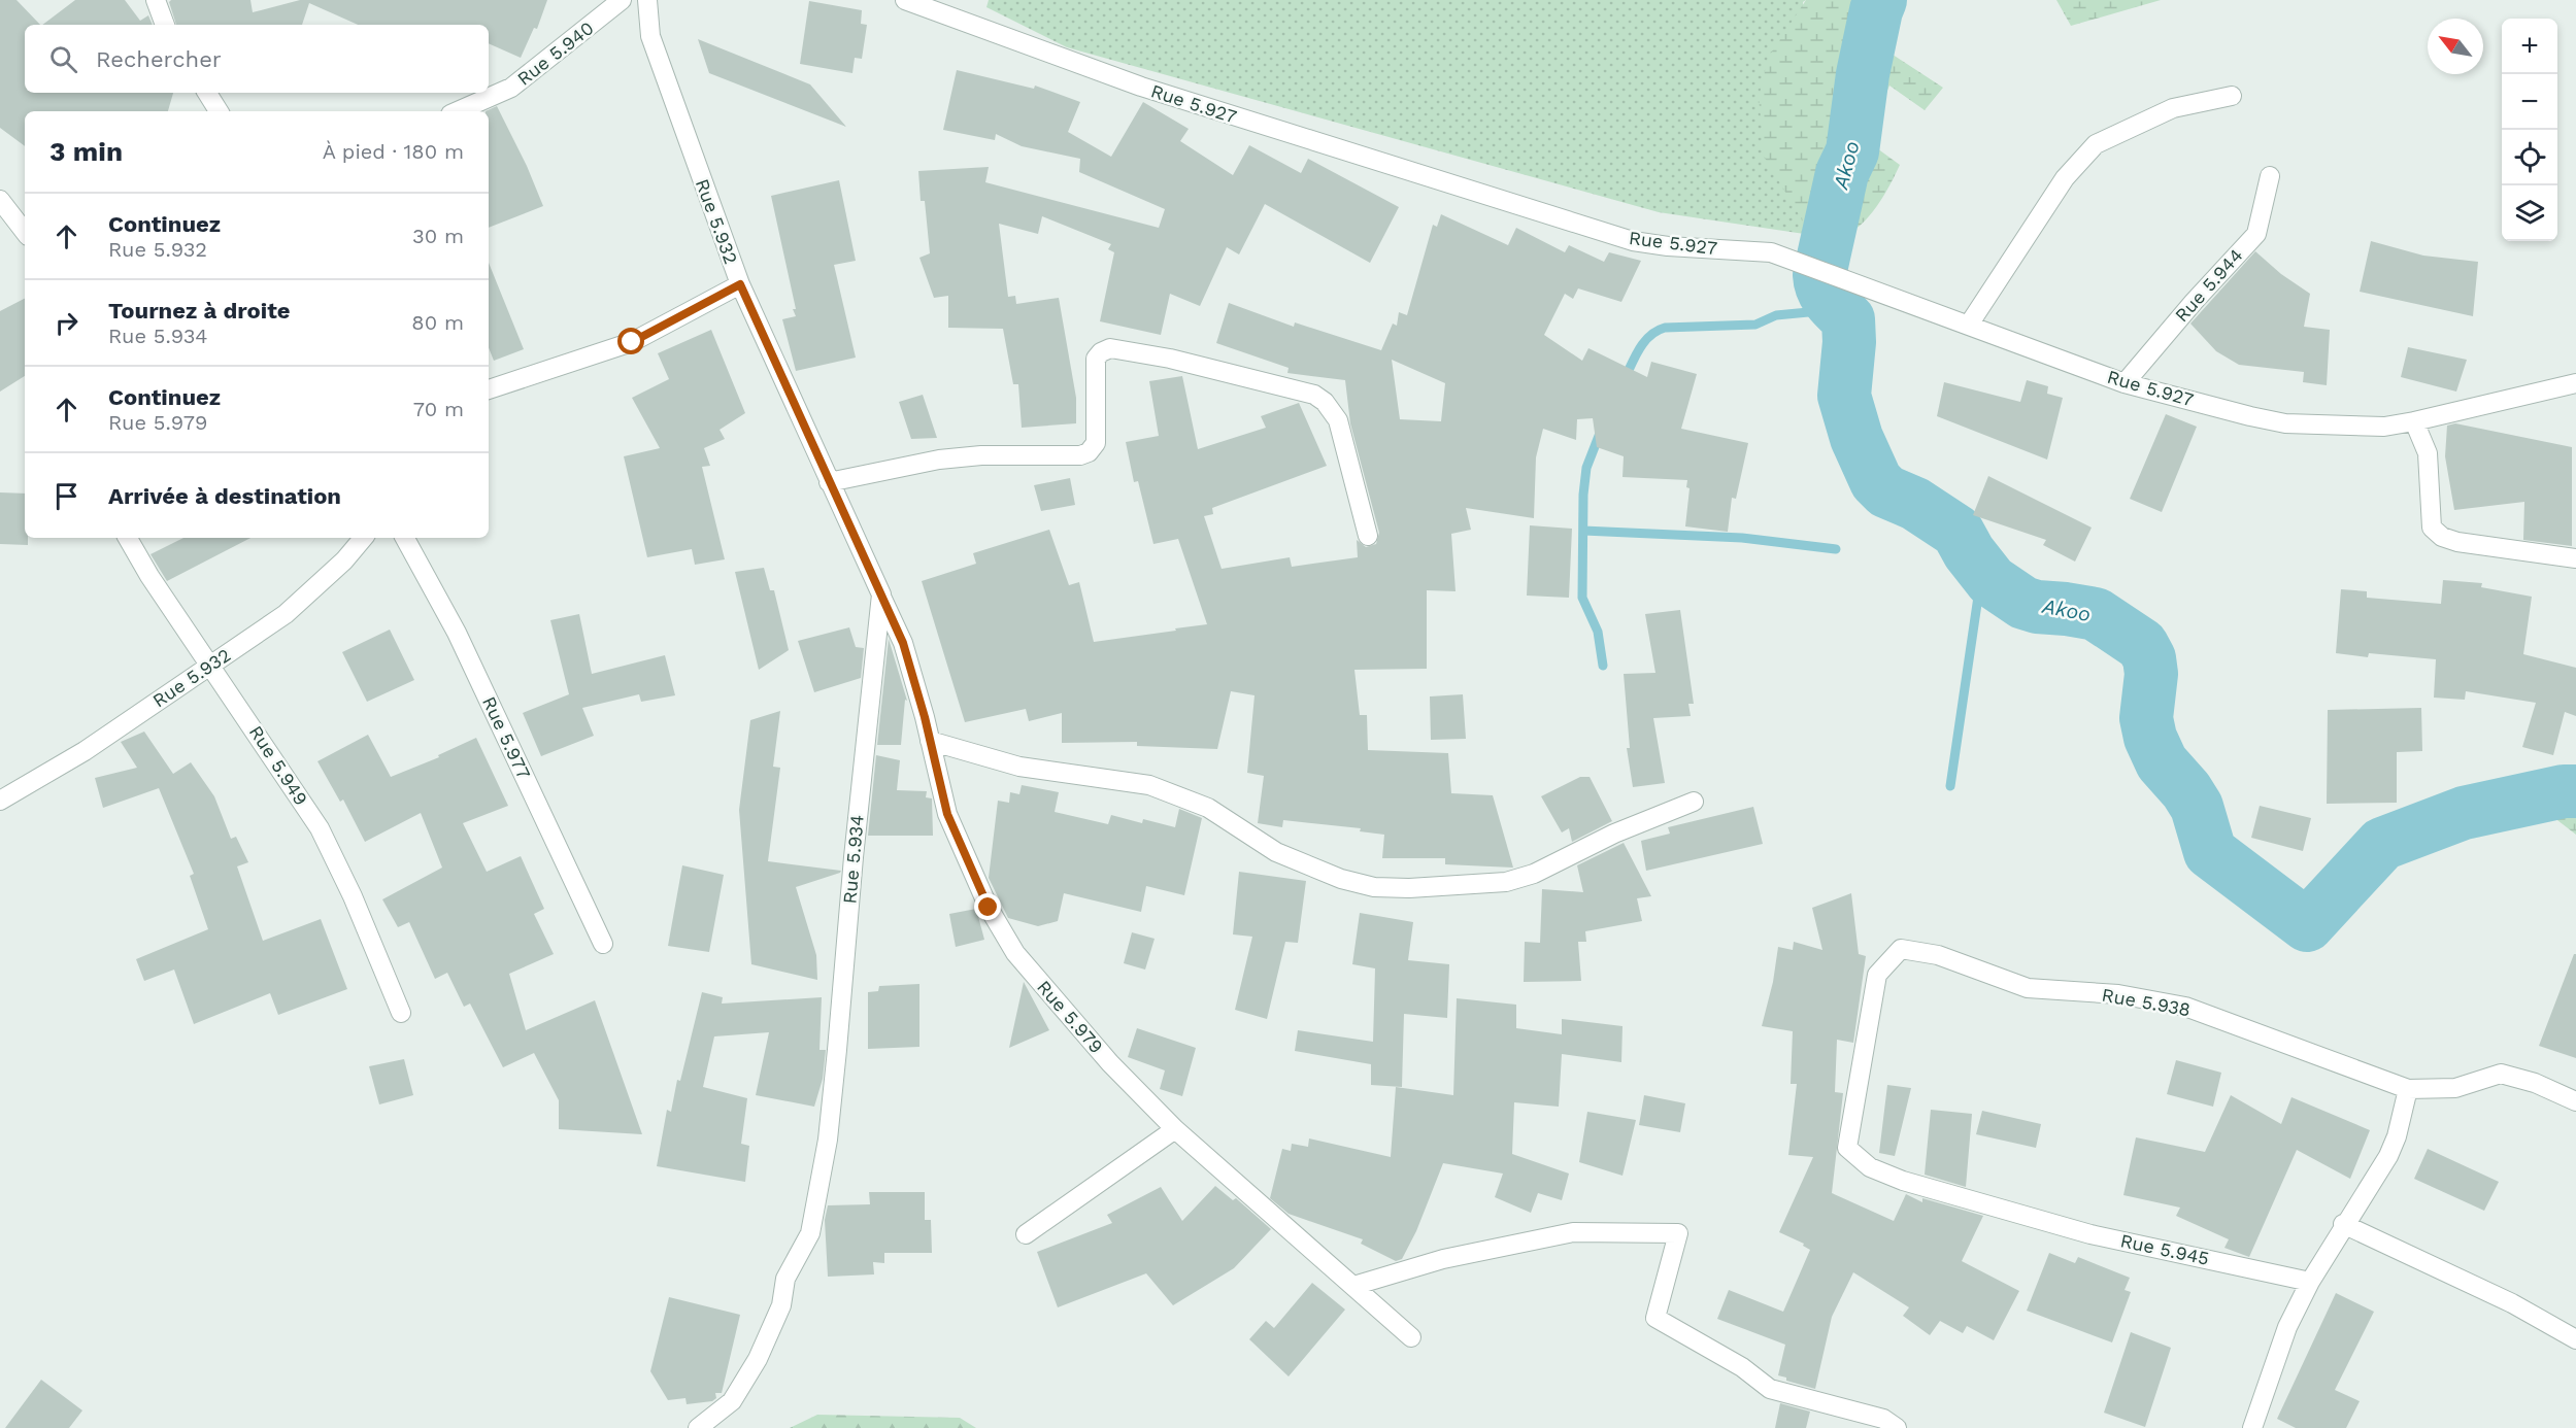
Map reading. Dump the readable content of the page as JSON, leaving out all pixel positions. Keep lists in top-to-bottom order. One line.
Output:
{"streets":{"street":["Rue 5.940","Rue 5.927","Rue 5.932","Rue 5.944","Rue 5.977","Rue 5.949","Rue 5.934","Rue 5.938","Rue 5.979","Rue 5.945"]},"crossings":[["Rue 5.927","Rue 5.944"],["Rue 5.932","Rue 5.949"],["Rue 5.934","Rue 5.979"],["Rue 5.938","Rue 5.945"]],"water":["Akoo"],"north":"top left","page":{"map_buttons":["+","−"],"search":"Rechercher","heading":["3 min","À pied · 180 m"],"list":[["Continuez","Rue 5.932","30 m"],["Tournez à droite","Rue 5.934","80 m"],["Continuez","Rue 5.979","70 m"],"Arrivée à destination"]}}
